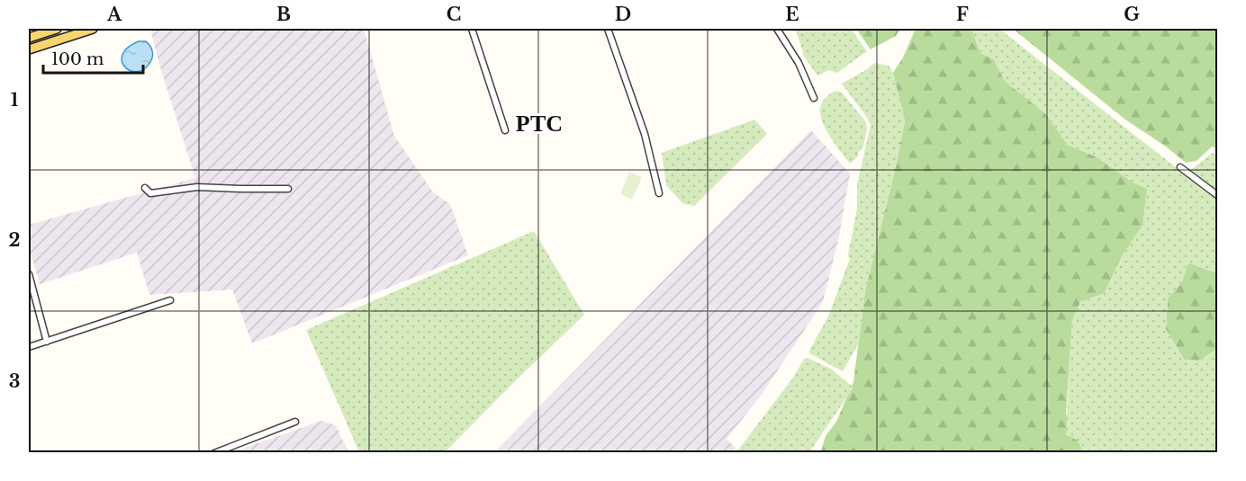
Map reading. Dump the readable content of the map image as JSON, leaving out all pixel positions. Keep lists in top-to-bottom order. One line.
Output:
{"districts":["РТС"],"scale_bar":"100 m","grid":{"columns":["A","B","C","D","E","F","G"],"rows":["1","2","3"]}}
